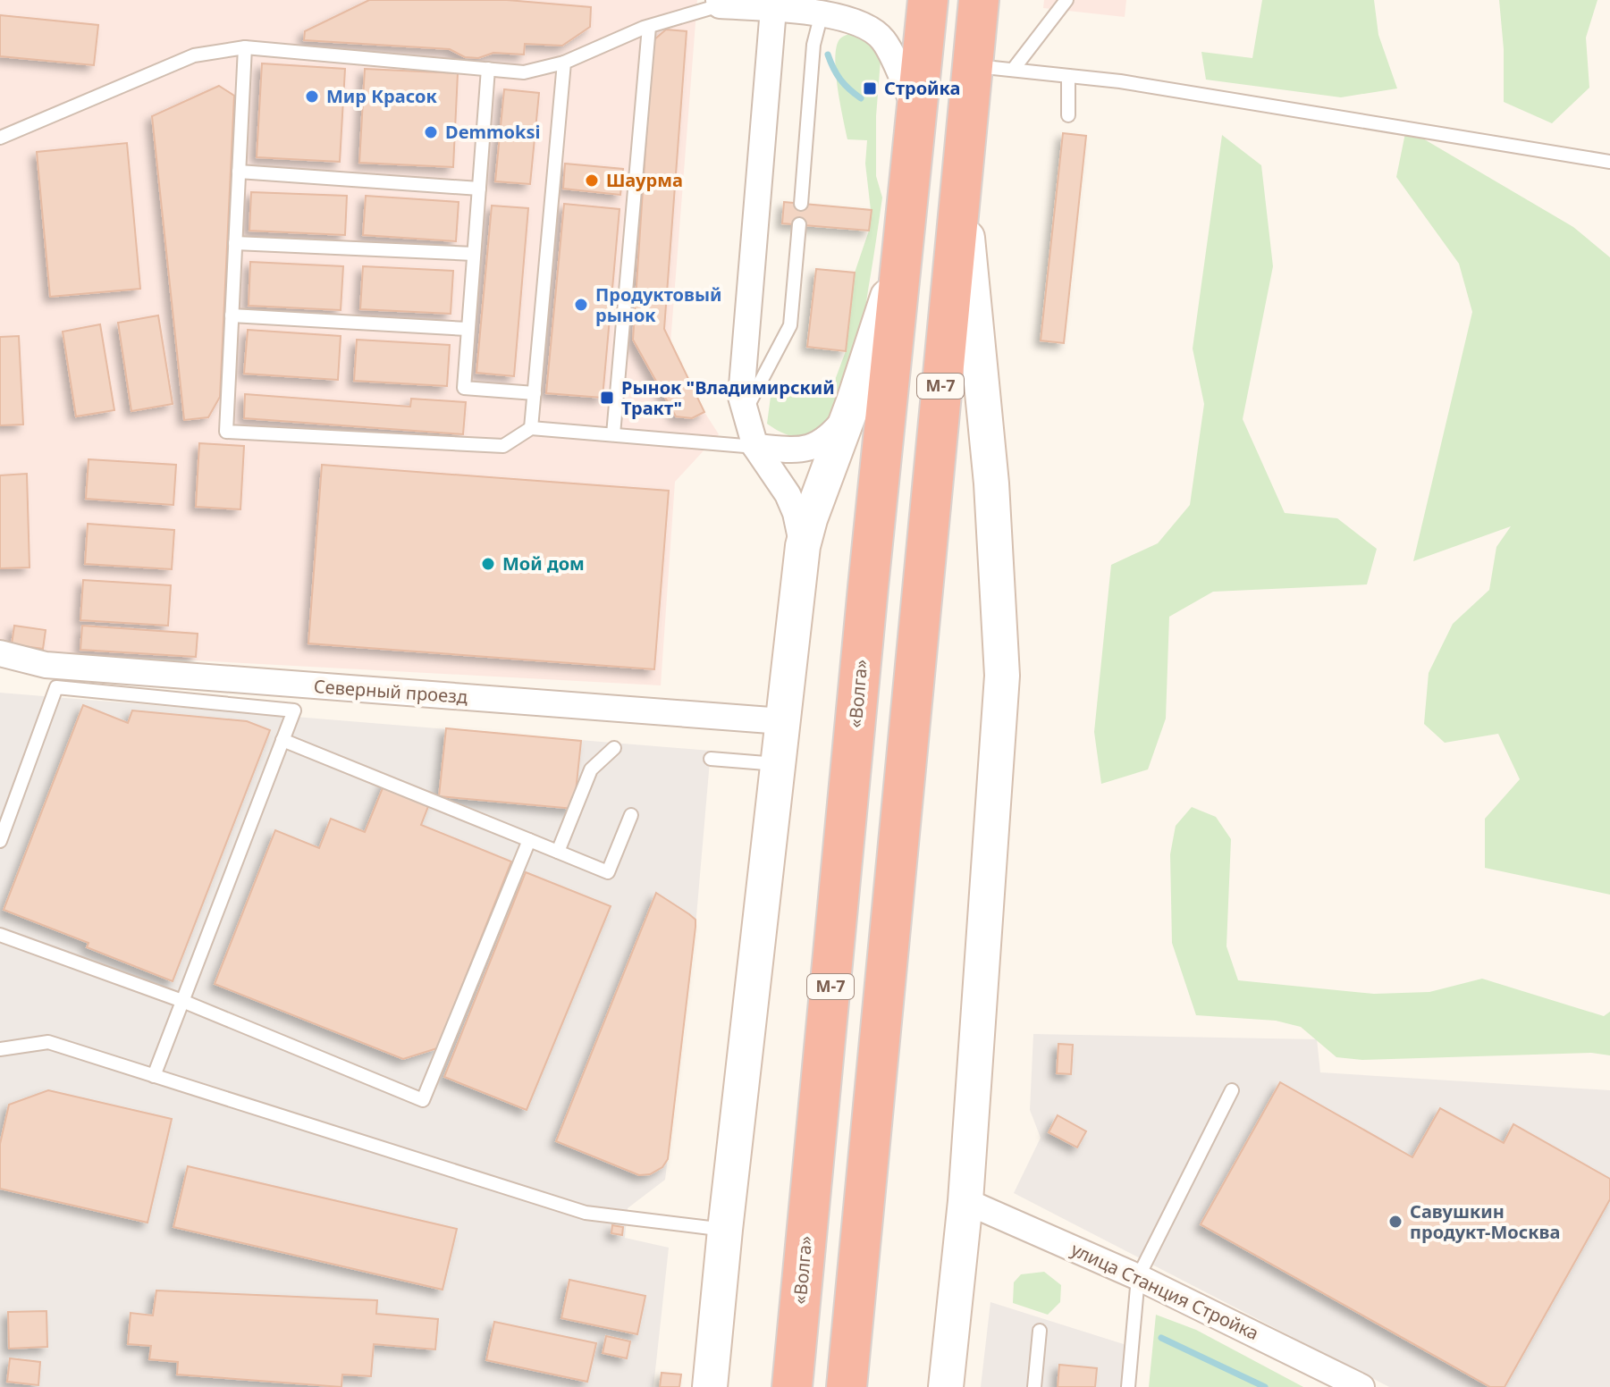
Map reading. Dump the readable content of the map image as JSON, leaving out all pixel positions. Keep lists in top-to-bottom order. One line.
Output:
{"streets":{"highway":["М-7","«Волга»"],"street":["Северный проезд","улица Станция Стройка"]},"places":{"transit":["Стройка","Рынок \"Владимирский Тракт\""],"other":["Мир Красок","Demmoksi","Шаурма","Продуктовый рынок","Мой дом","Савушкин продукт-Москва"]}}
